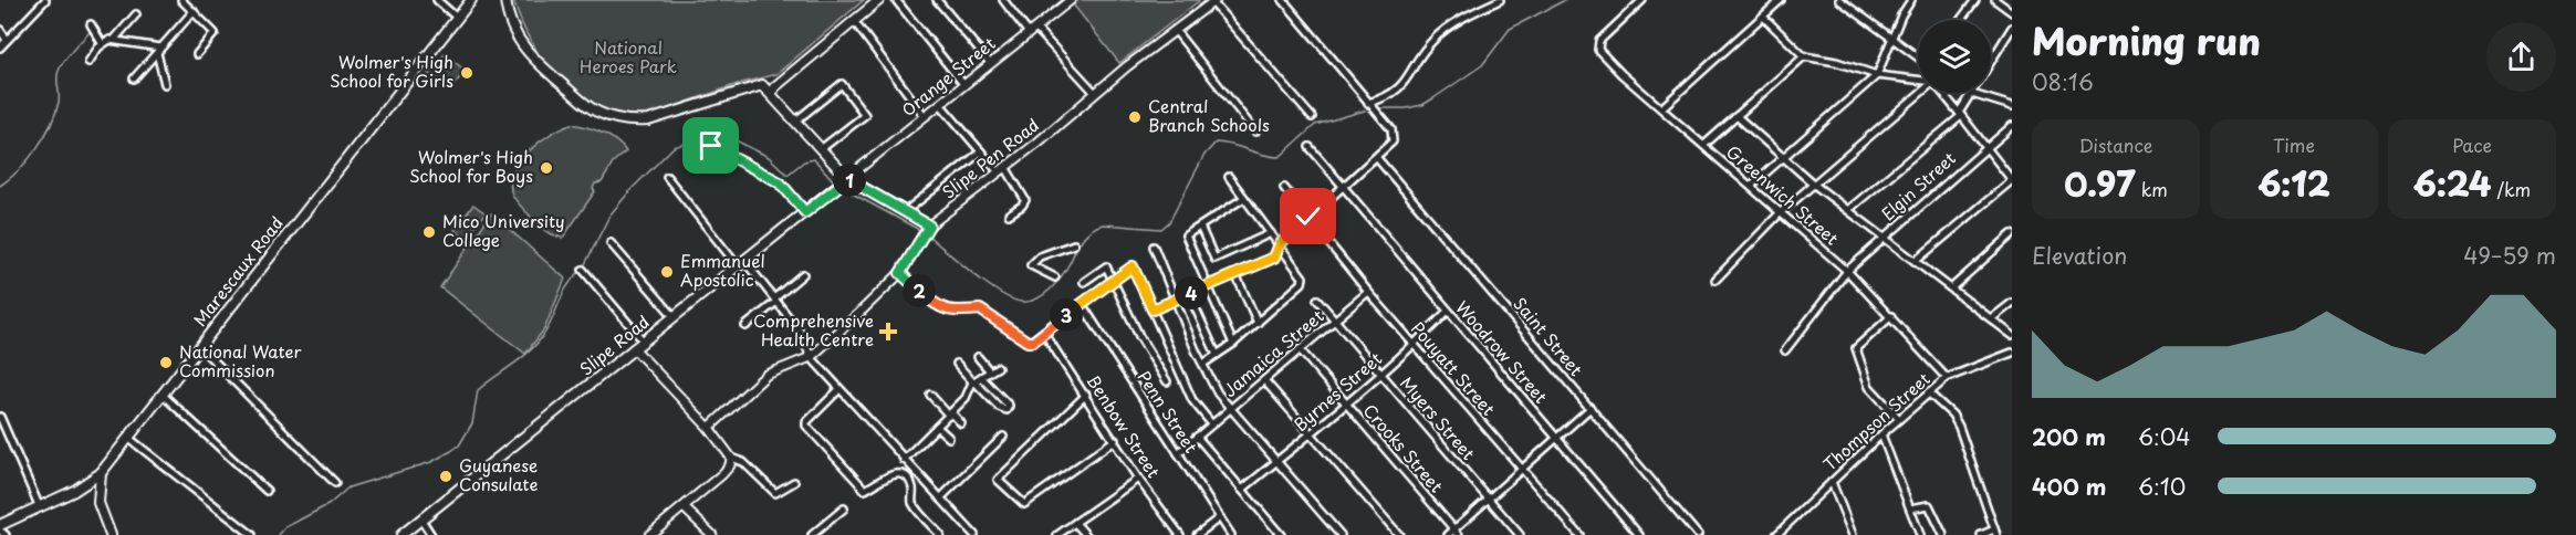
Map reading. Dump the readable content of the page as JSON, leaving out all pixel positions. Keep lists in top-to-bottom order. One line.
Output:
{"streets":{"main road":["Marescaux Road","Slipe Road"],"street":["Orange Street","Slipe Pen Road","Elgin Street","Greenwich Street","Saint Street","Woodrow Street","Jamaica Street","Pouyatt Street","Byrnes Street","Penn Street","Myers Street","Thompson Street","Benbow Street","Crooks Street"]},"crossings":[["Orange Street","Slipe Road"],["Elgin Street","Greenwich Street"],["Greenwich Street","Thompson Street"],["Woodrow Street","Byrnes Street"],["Jamaica Street","Pouyatt Street"],["Jamaica Street","Penn Street"],["Jamaica Street","Myers Street"],["Jamaica Street","Crooks Street"],["Pouyatt Street","Byrnes Street"],["Byrnes Street","Myers Street"],["Byrnes Street","Crooks Street"]],"parks":["National Heroes Park"],"places":{"other":["Wolmer's High School for Girls","Central Branch Schools","Wolmer's High School for Boys","Mico University College","Emmanuel Apostolic","National Water Commission","Guyanese Consulate"],"health":["Comprehensive Health Centre"]},"page":{"heading":["Morning run","08:16"],"stats":[["Distance","0.97 km"],["Time","6:12"],["Pace","6:24 /km"]],"pins":["1","2","4","3"],"chart":["Elevation","49–59 m"],"list":[{"name":"200 m","note":"6:04"},{"name":"400 m","note":"6:10"}]}}
